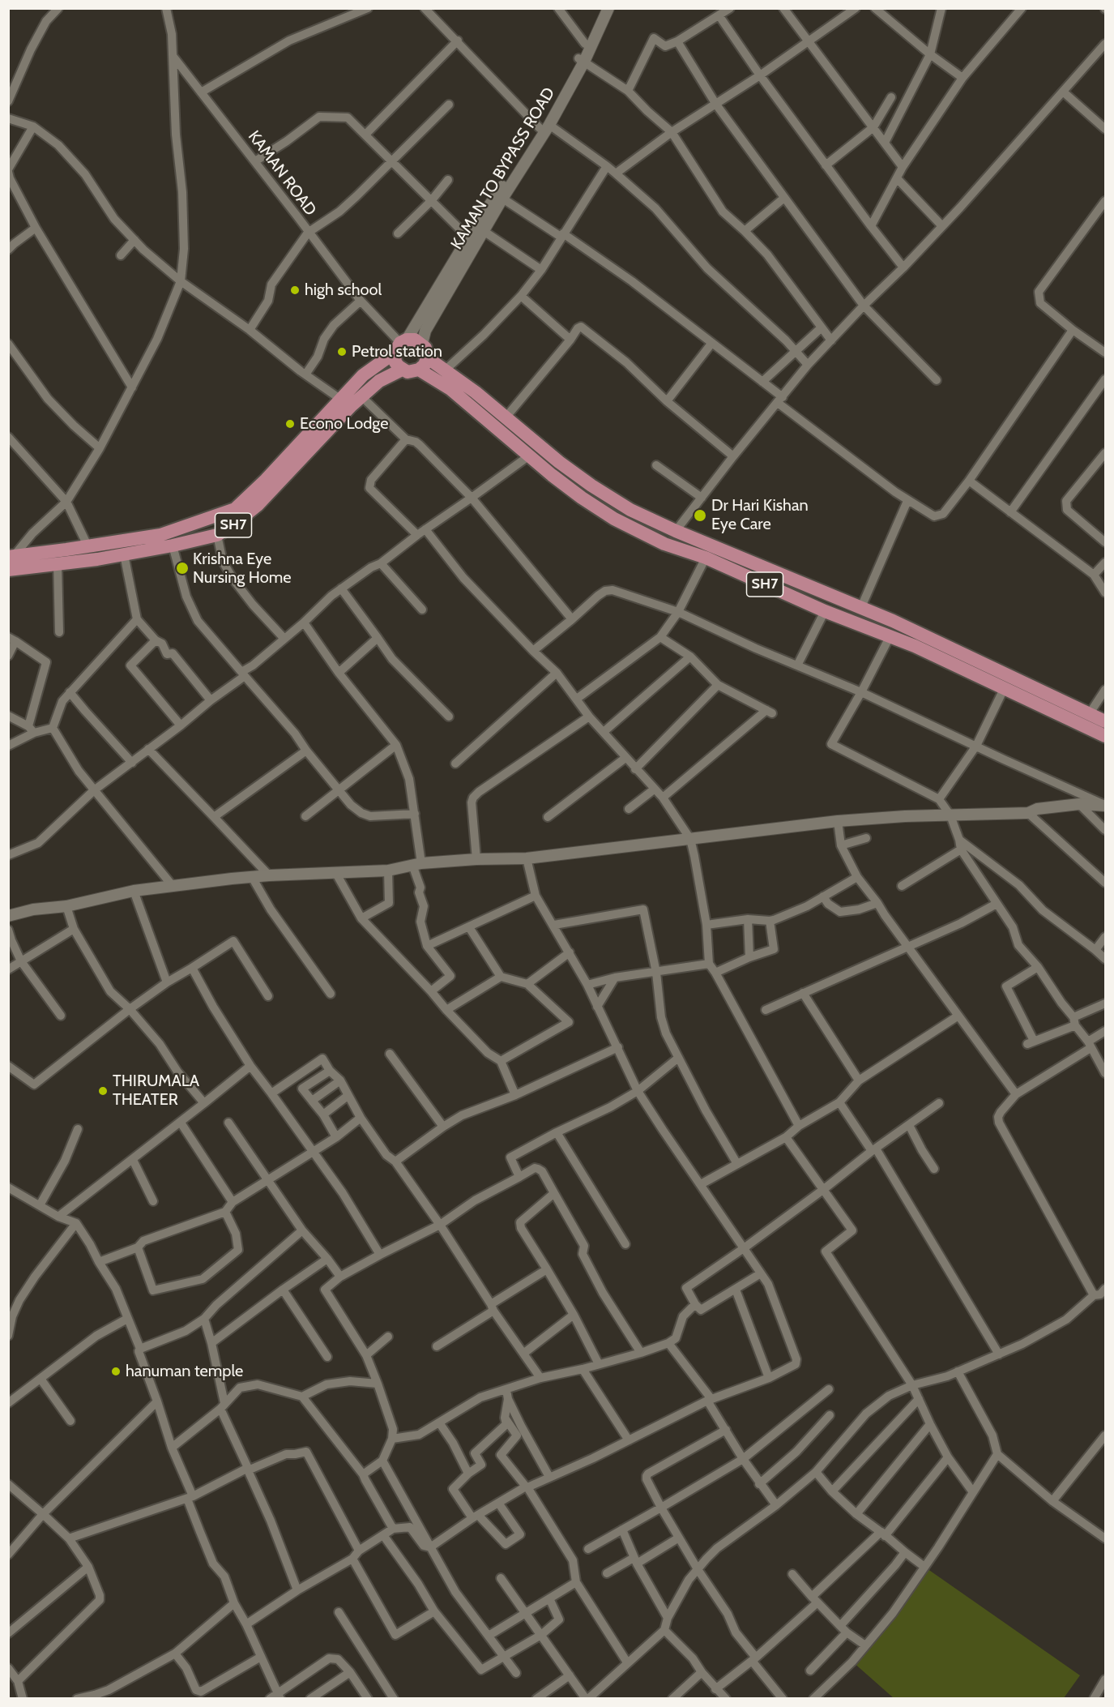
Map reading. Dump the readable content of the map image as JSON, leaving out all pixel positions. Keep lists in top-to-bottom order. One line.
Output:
{"streets":{"main road":["SH7"],"street":["KAMAN TO BYPASS ROAD","KAMAN ROAD"]},"crossings":[["KAMAN TO BYPASS ROAD","KAMAN ROAD"],["KAMAN TO BYPASS ROAD","SH7"],["KAMAN ROAD","SH7"]],"places":["high school","Petrol station","Econo Lodge","Dr Hari Kishan Eye Care","Krishna Eye Nursing Home","THIRUMALA THEATER","hanuman temple"]}
